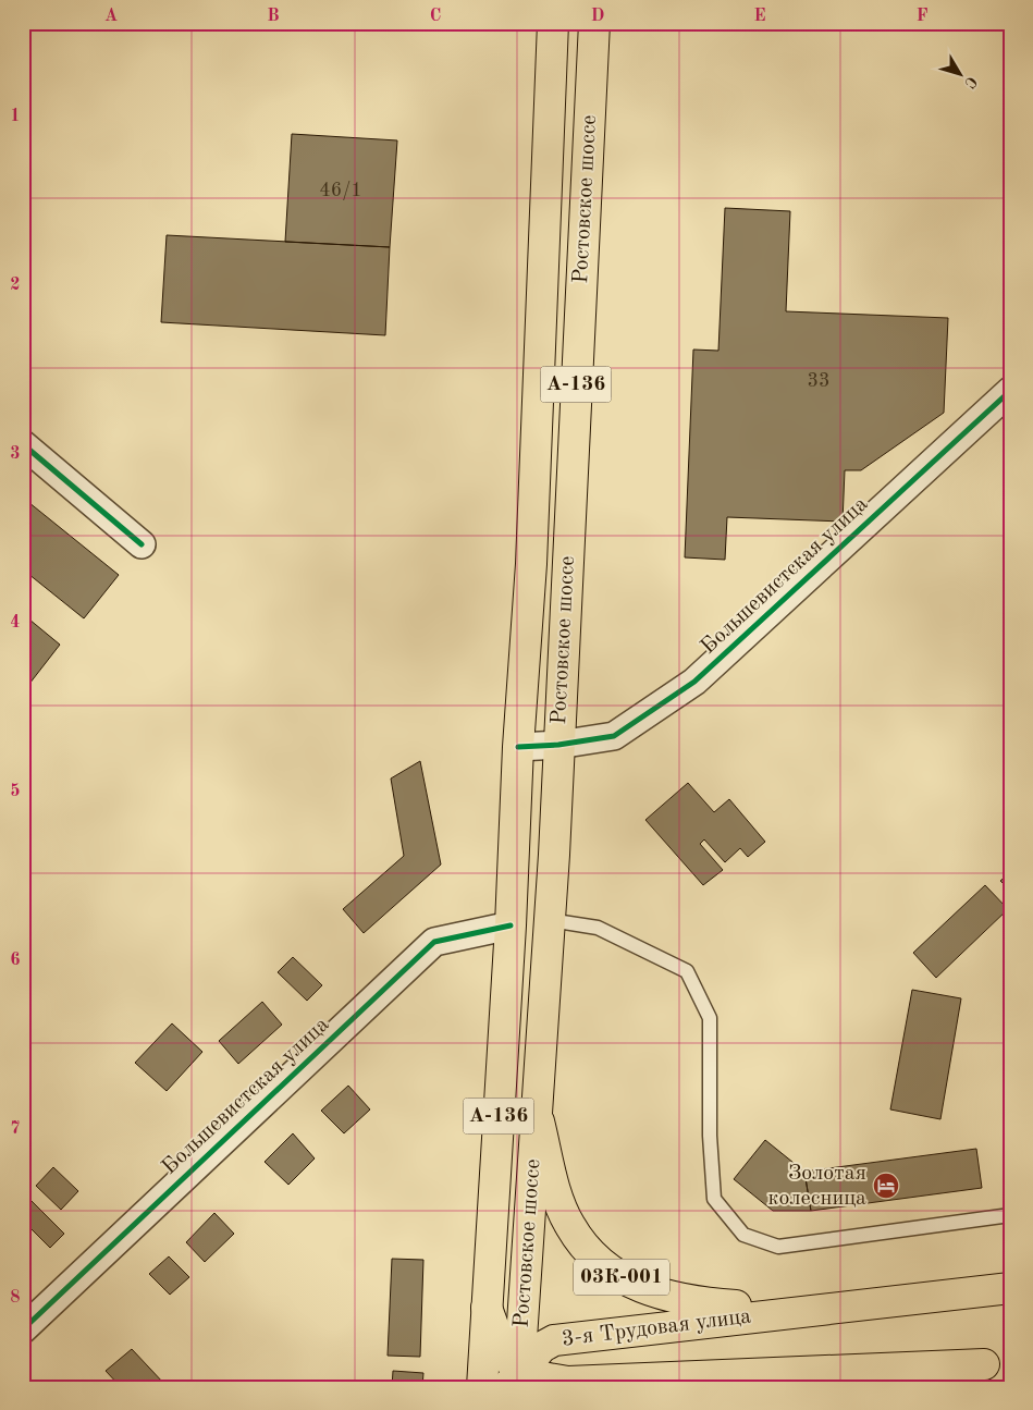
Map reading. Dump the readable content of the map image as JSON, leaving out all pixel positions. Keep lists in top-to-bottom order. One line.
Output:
{"streets":{"main road":["Ростовское шоссе","А-136","03К-001","3-я Трудовая улица"],"street":["Большевистская улица"]},"crossings":[["Ростовское шоссе","А-136"],["Ростовское шоссе","Большевистская улица"],["Ростовское шоссе","03К-001"],["Ростовское шоссе","3-я Трудовая улица"],["А-136","3-я Трудовая улица"],["03К-001","3-я Трудовая улица"]],"places":{"hotel":["Золотая колесница"]},"house_numbers":["46/1","33"],"north":"bottom right","grid":{"columns":["A","B","C","D","E","F"],"rows":["1","2","3","4","5","6","7","8"]}}
